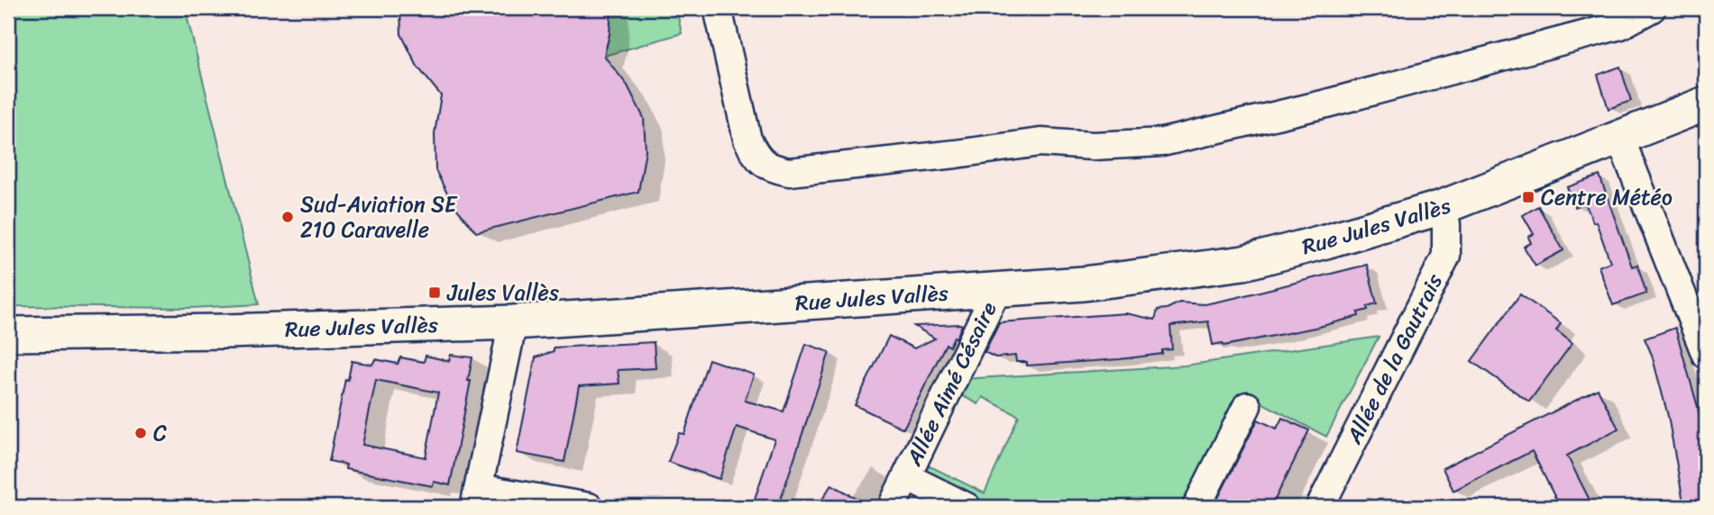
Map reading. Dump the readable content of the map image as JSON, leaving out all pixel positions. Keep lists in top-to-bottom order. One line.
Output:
{"streets":{"street":["Rue Jules Vallès","Allée de la Gautrais","Allée Aimé Césaire"]},"crossings":[["Rue Jules Vallès","Allée de la Gautrais"],["Rue Jules Vallès","Allée Aimé Césaire"]],"places":{"transit":["Centre Météo","Jules Vallès"],"other":["Sud-Aviation SE 210 Caravelle","C"]}}
